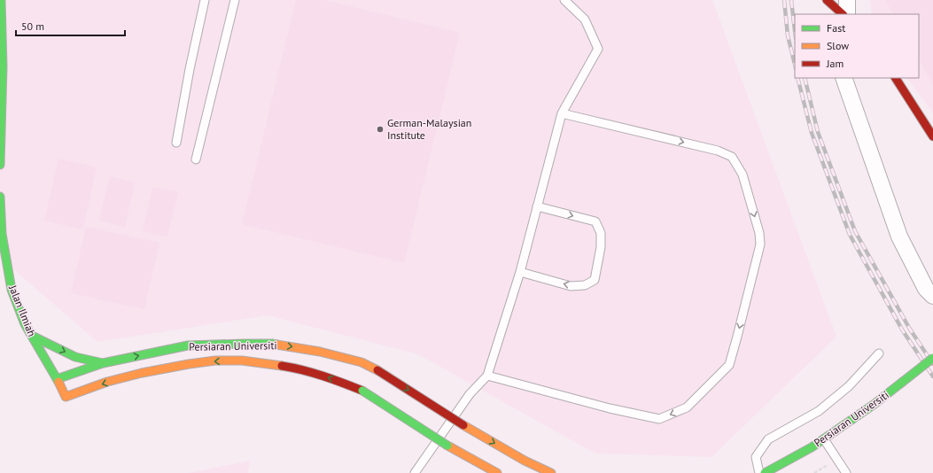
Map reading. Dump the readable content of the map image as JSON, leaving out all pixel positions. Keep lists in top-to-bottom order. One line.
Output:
{"streets":{"street":["Jalan Ilmiah","Persiaran Universiti"]},"crossings":[["Jalan Ilmiah","Persiaran Universiti"]],"places":["German-Malaysian Institute"],"legend":["Fast","Slow","Jam"],"scale_bar":"50 m"}
